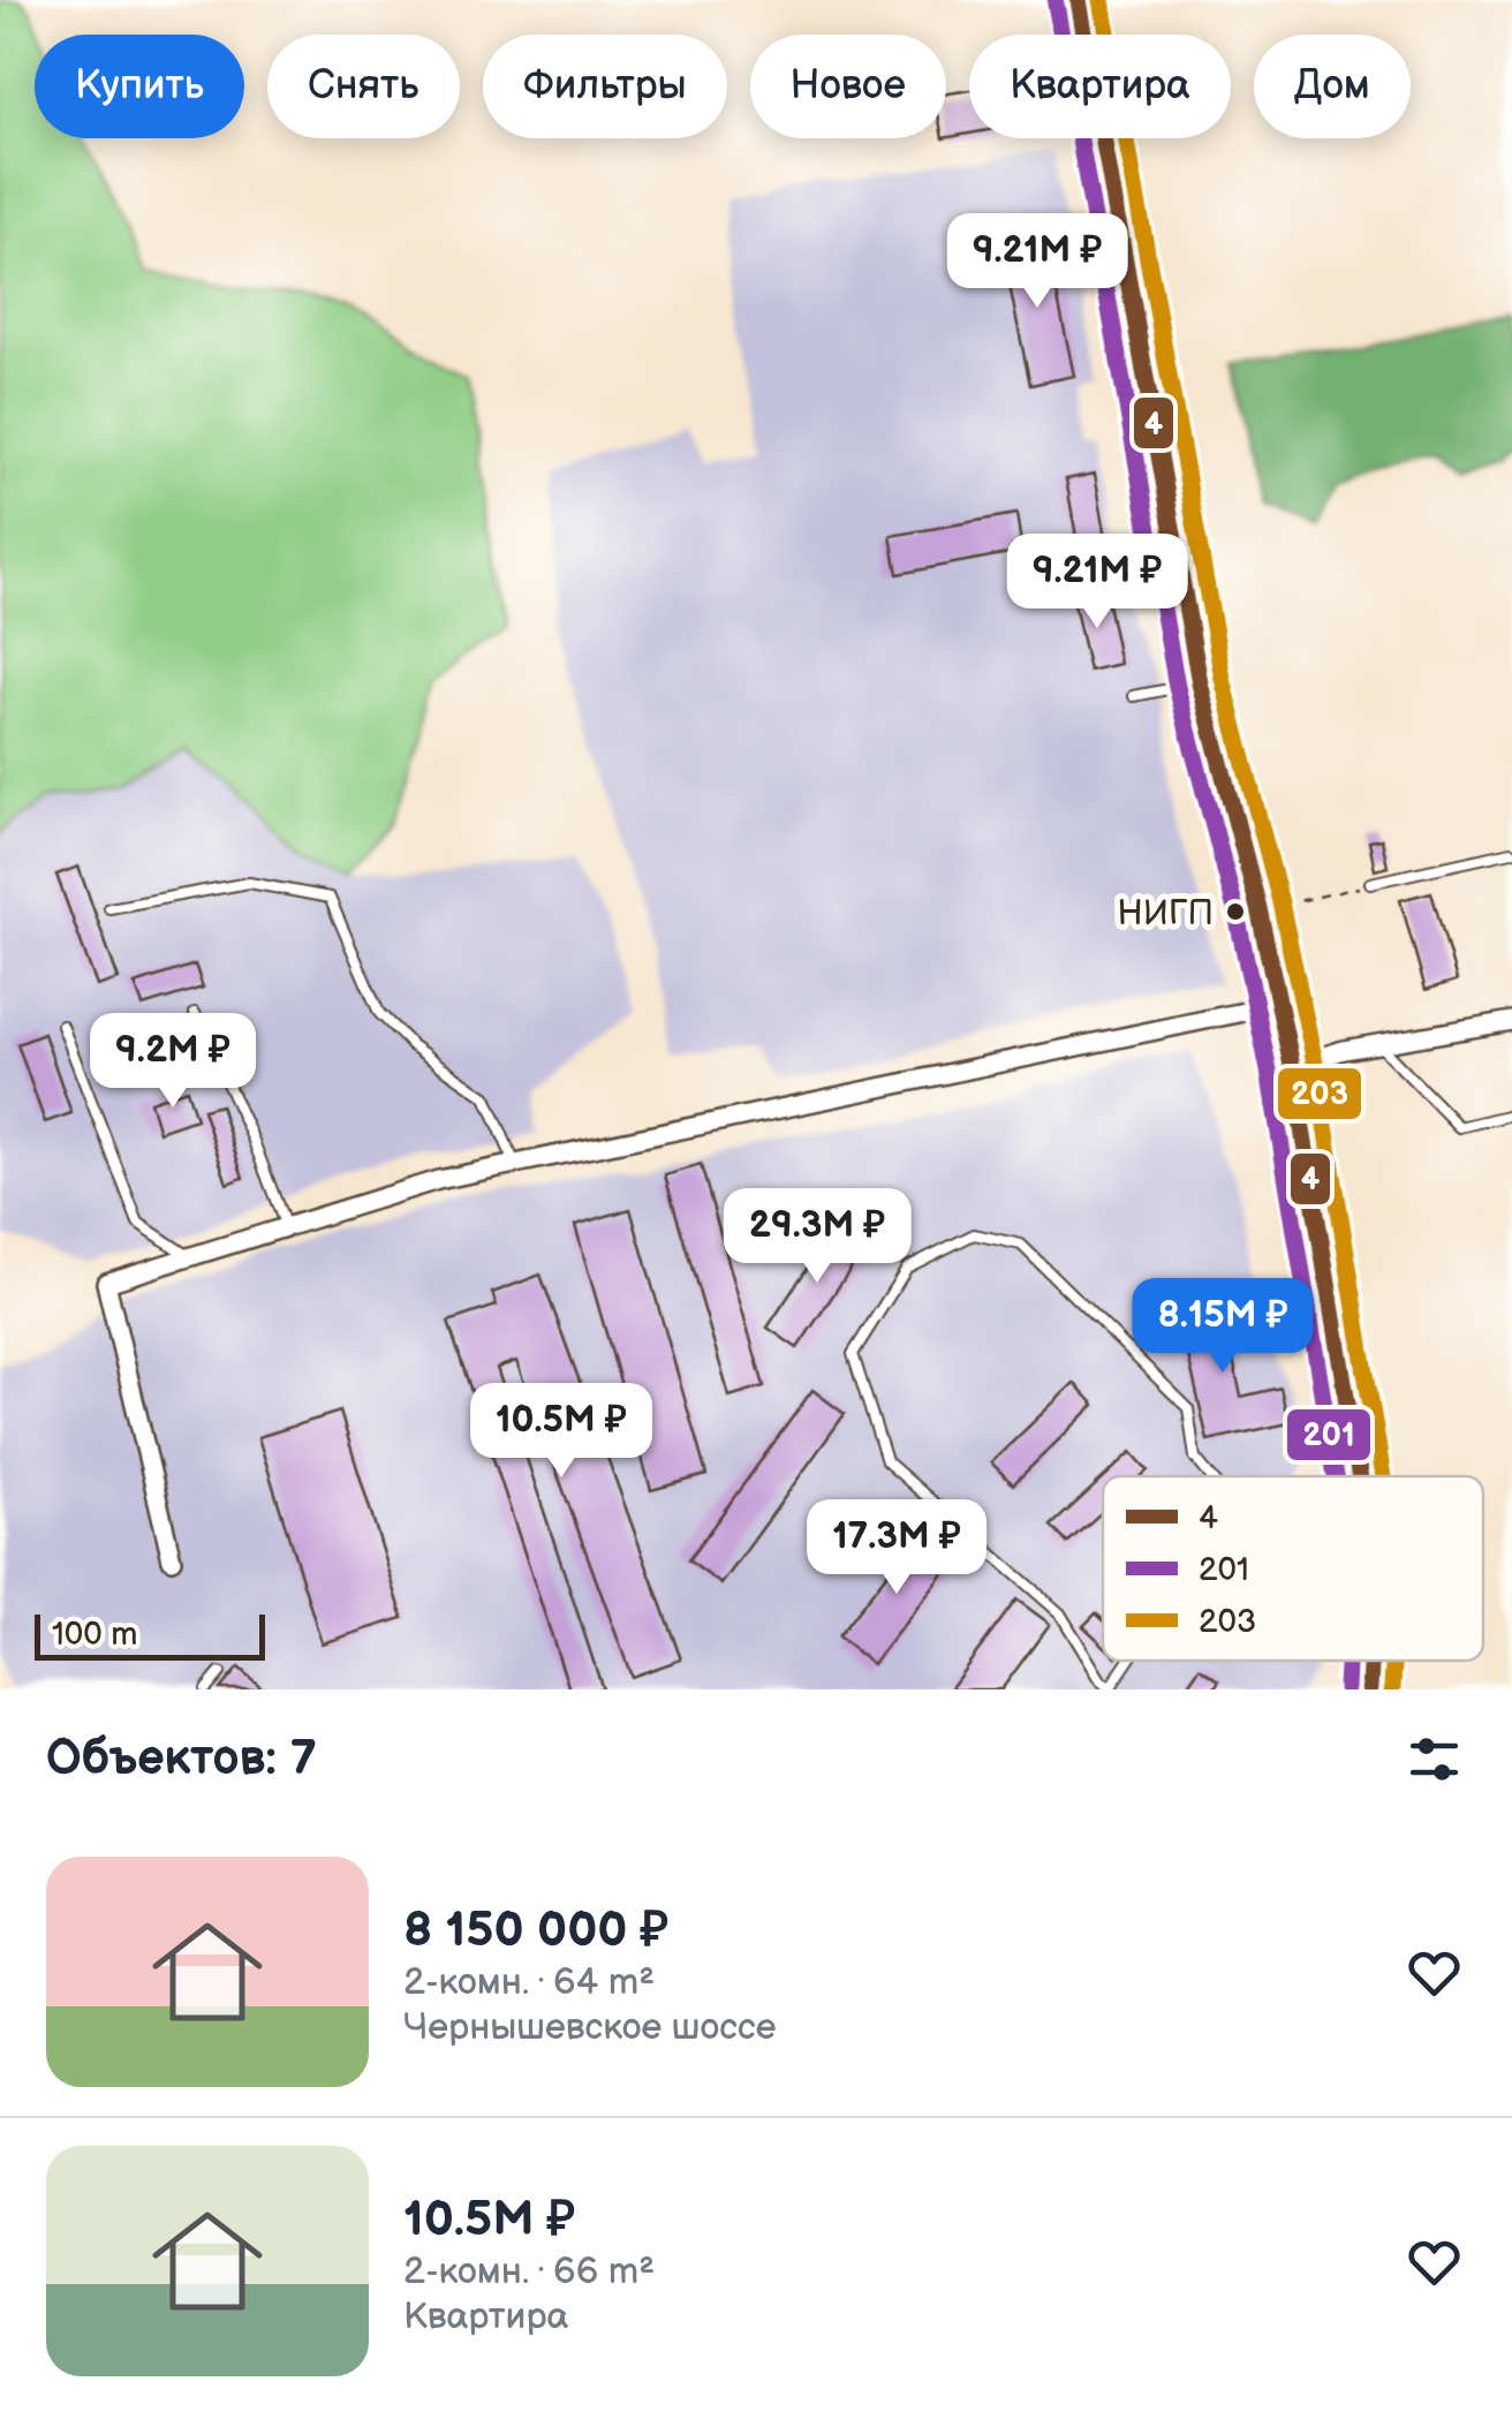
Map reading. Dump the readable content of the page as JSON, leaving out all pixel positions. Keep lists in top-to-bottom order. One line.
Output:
{"places":["НИГП"],"lines":["transit line 4","transit line 203","transit line 201"],"legend":["4","201","203"],"scale_bar":"100 m","page":{"chip":["Купить","Снять","Фильтры","Новое","Квартира","Дом"],"price":["9.21M ₽","9.21M ₽","9.2M ₽","29.3M ₽","8.15M ₽","10.5M ₽","17.3M ₽"],"scale":"100 m","heading":"Объектов: 7","list":[{"name":"8 150 000 ₽","note":"2-комн. · 64 m² · Чернышевское шоссе"},{"name":"10.5M ₽","note":"2-комн. · 66 m² · Квартира"}]}}
